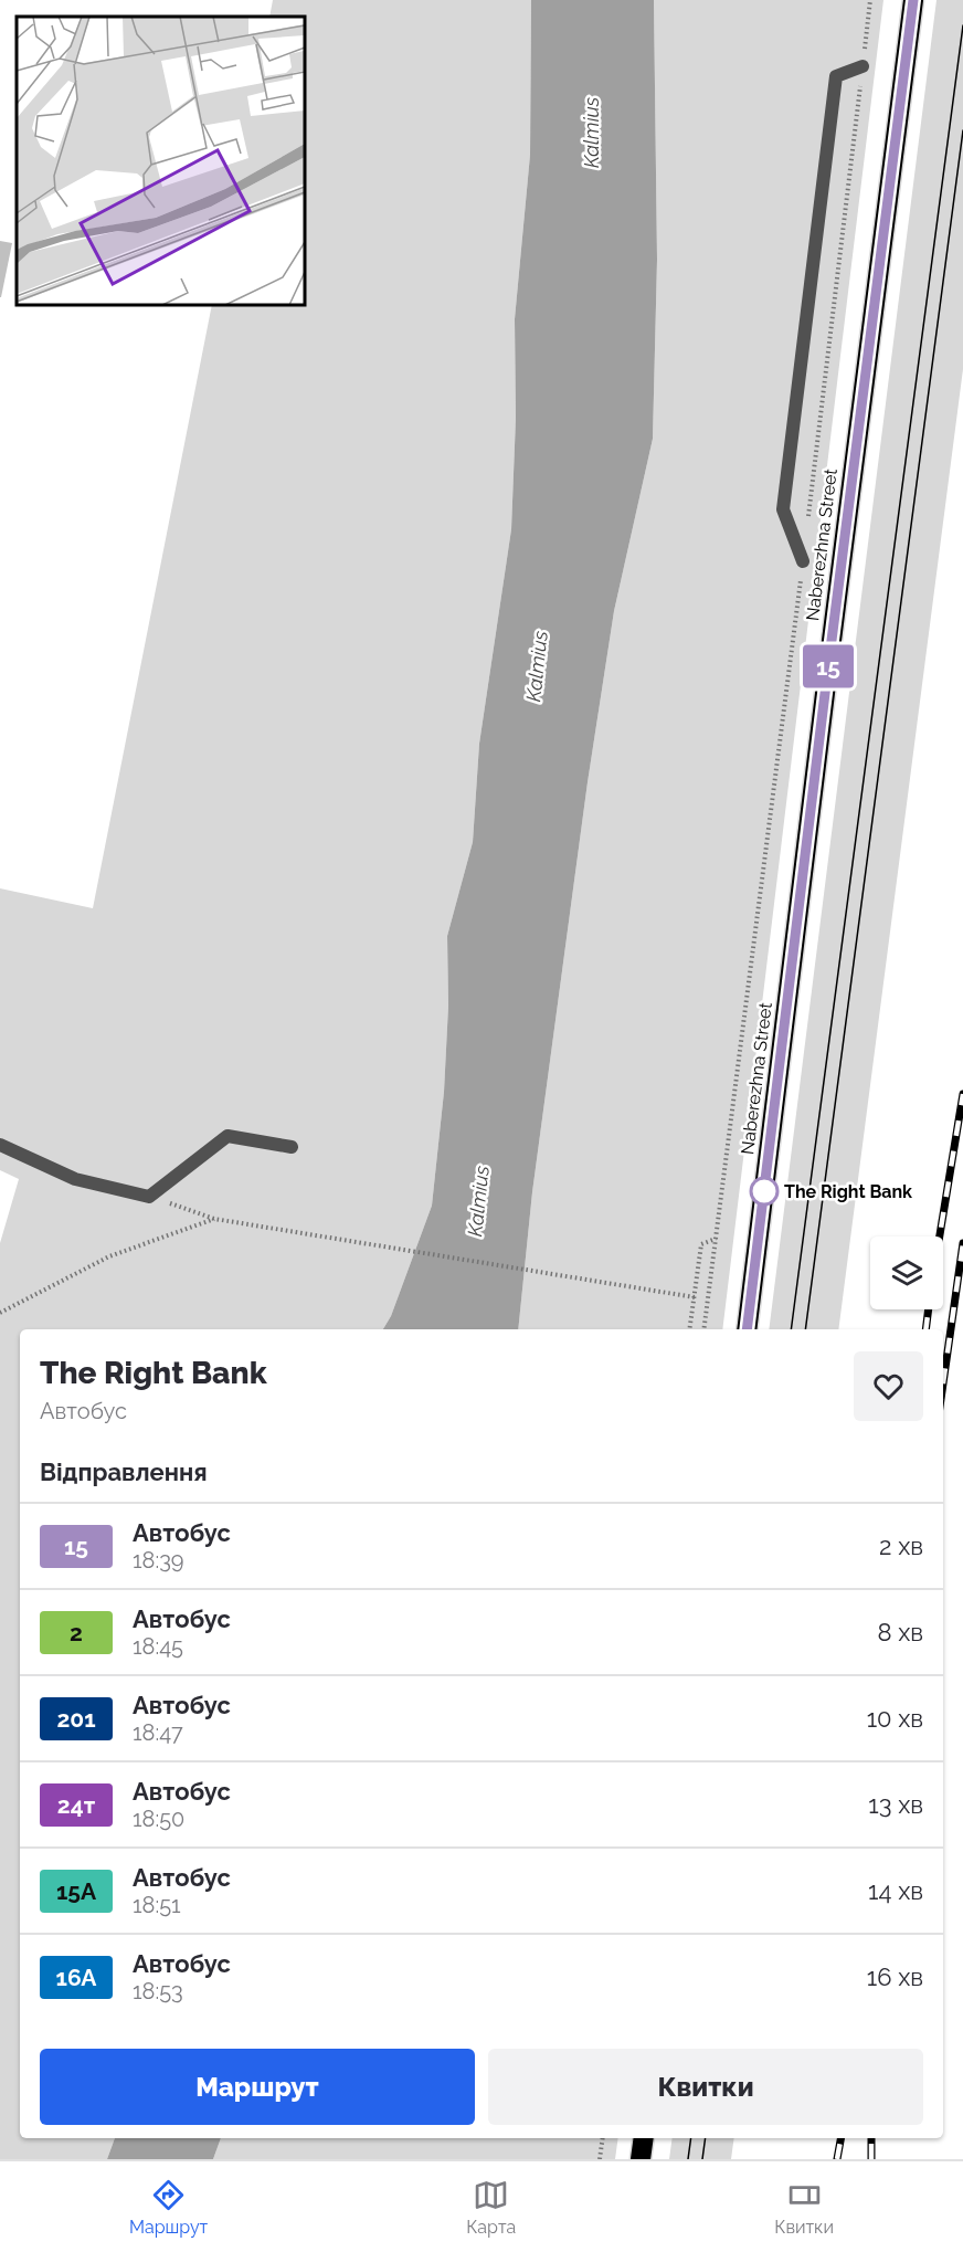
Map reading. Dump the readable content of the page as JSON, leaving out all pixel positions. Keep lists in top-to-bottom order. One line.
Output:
{"streets":{"highway":["Naberezhna Street"]},"water":["Kalmius"],"places":["The Right Bank"],"lines":["bus line 15"],"page":{"on_map":"15","heading":[["The Right Bank","Автобус"],"Відправлення"],"list":[{"mark":"15","name":"Автобус","note":"18:39","value":"2 хв"},{"mark":"2","name":"Автобус","note":"18:45","value":"8 хв"},{"mark":"201","name":"Автобус","note":"18:47","value":"10 хв"},{"mark":"24т","name":"Автобус","note":"18:50","value":"13 хв"},{"mark":"15А","name":"Автобус","note":"18:51","value":"14 хв"},{"mark":"16А","name":"Автобус","note":"18:53","value":"16 хв"}],"buttons":["Маршрут","Квитки"],"tabs":["Маршрут","Карта","Квитки"]}}
